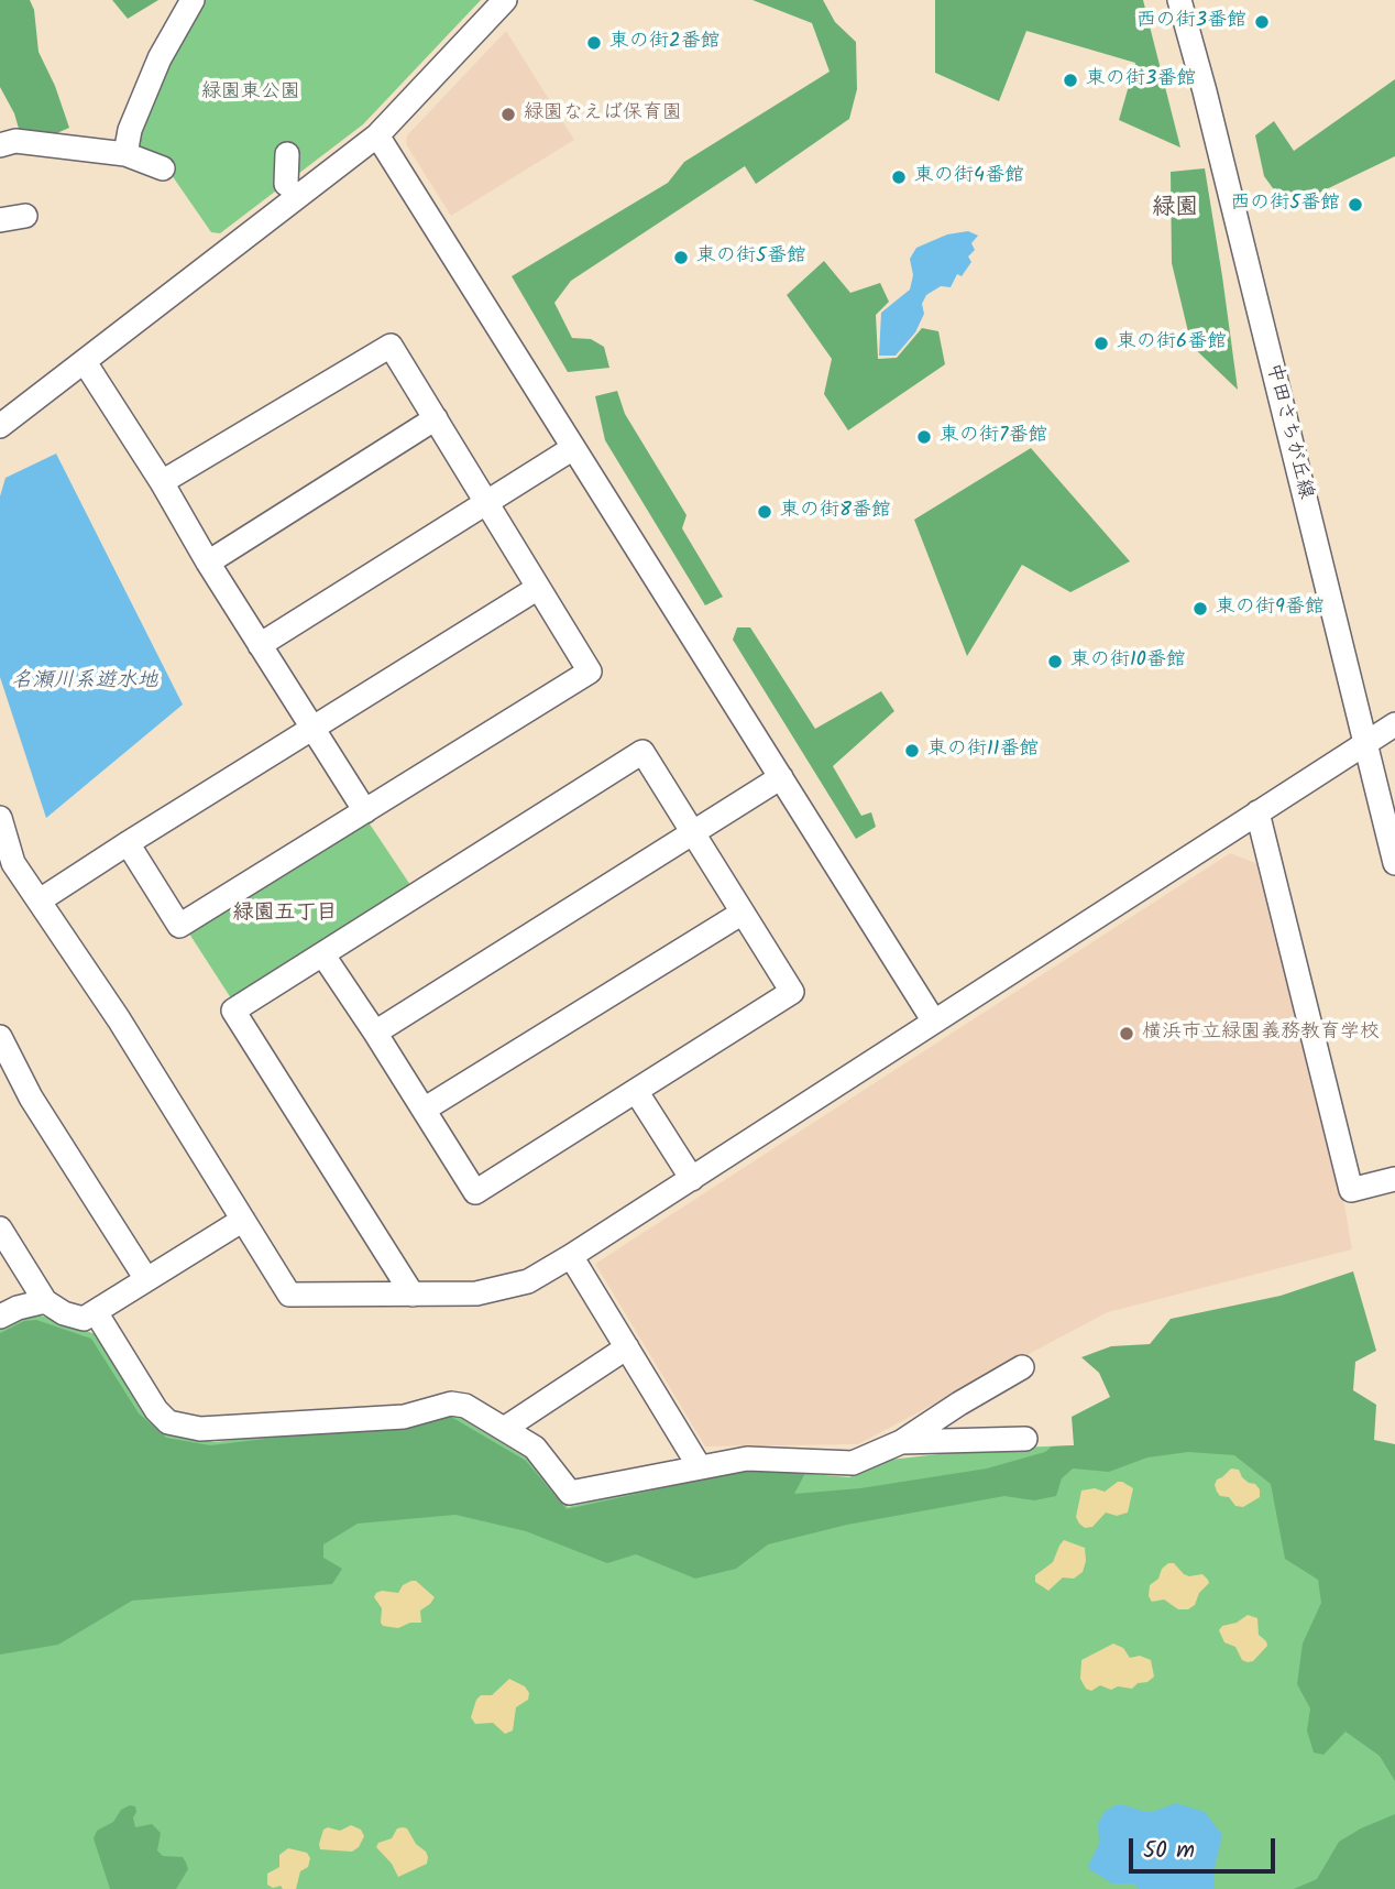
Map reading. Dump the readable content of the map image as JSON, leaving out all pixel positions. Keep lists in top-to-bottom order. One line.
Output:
{"streets":{"street":["中田さちが丘線"]},"districts":["緑園","緑園五丁目"],"water":["名瀬川系遊水地"],"parks":["緑園東公園"],"places":["西の街3番館","東の街2番館","東の街3番館","緑園なえば保育園","東の街4番館","西の街5番館","東の街5番館","東の街6番館","東の街7番館","東の街8番館","東の街9番館","東の街10番館","東の街11番館","横浜市立緑園義務教育学校"],"scale_bar":"50 m"}
